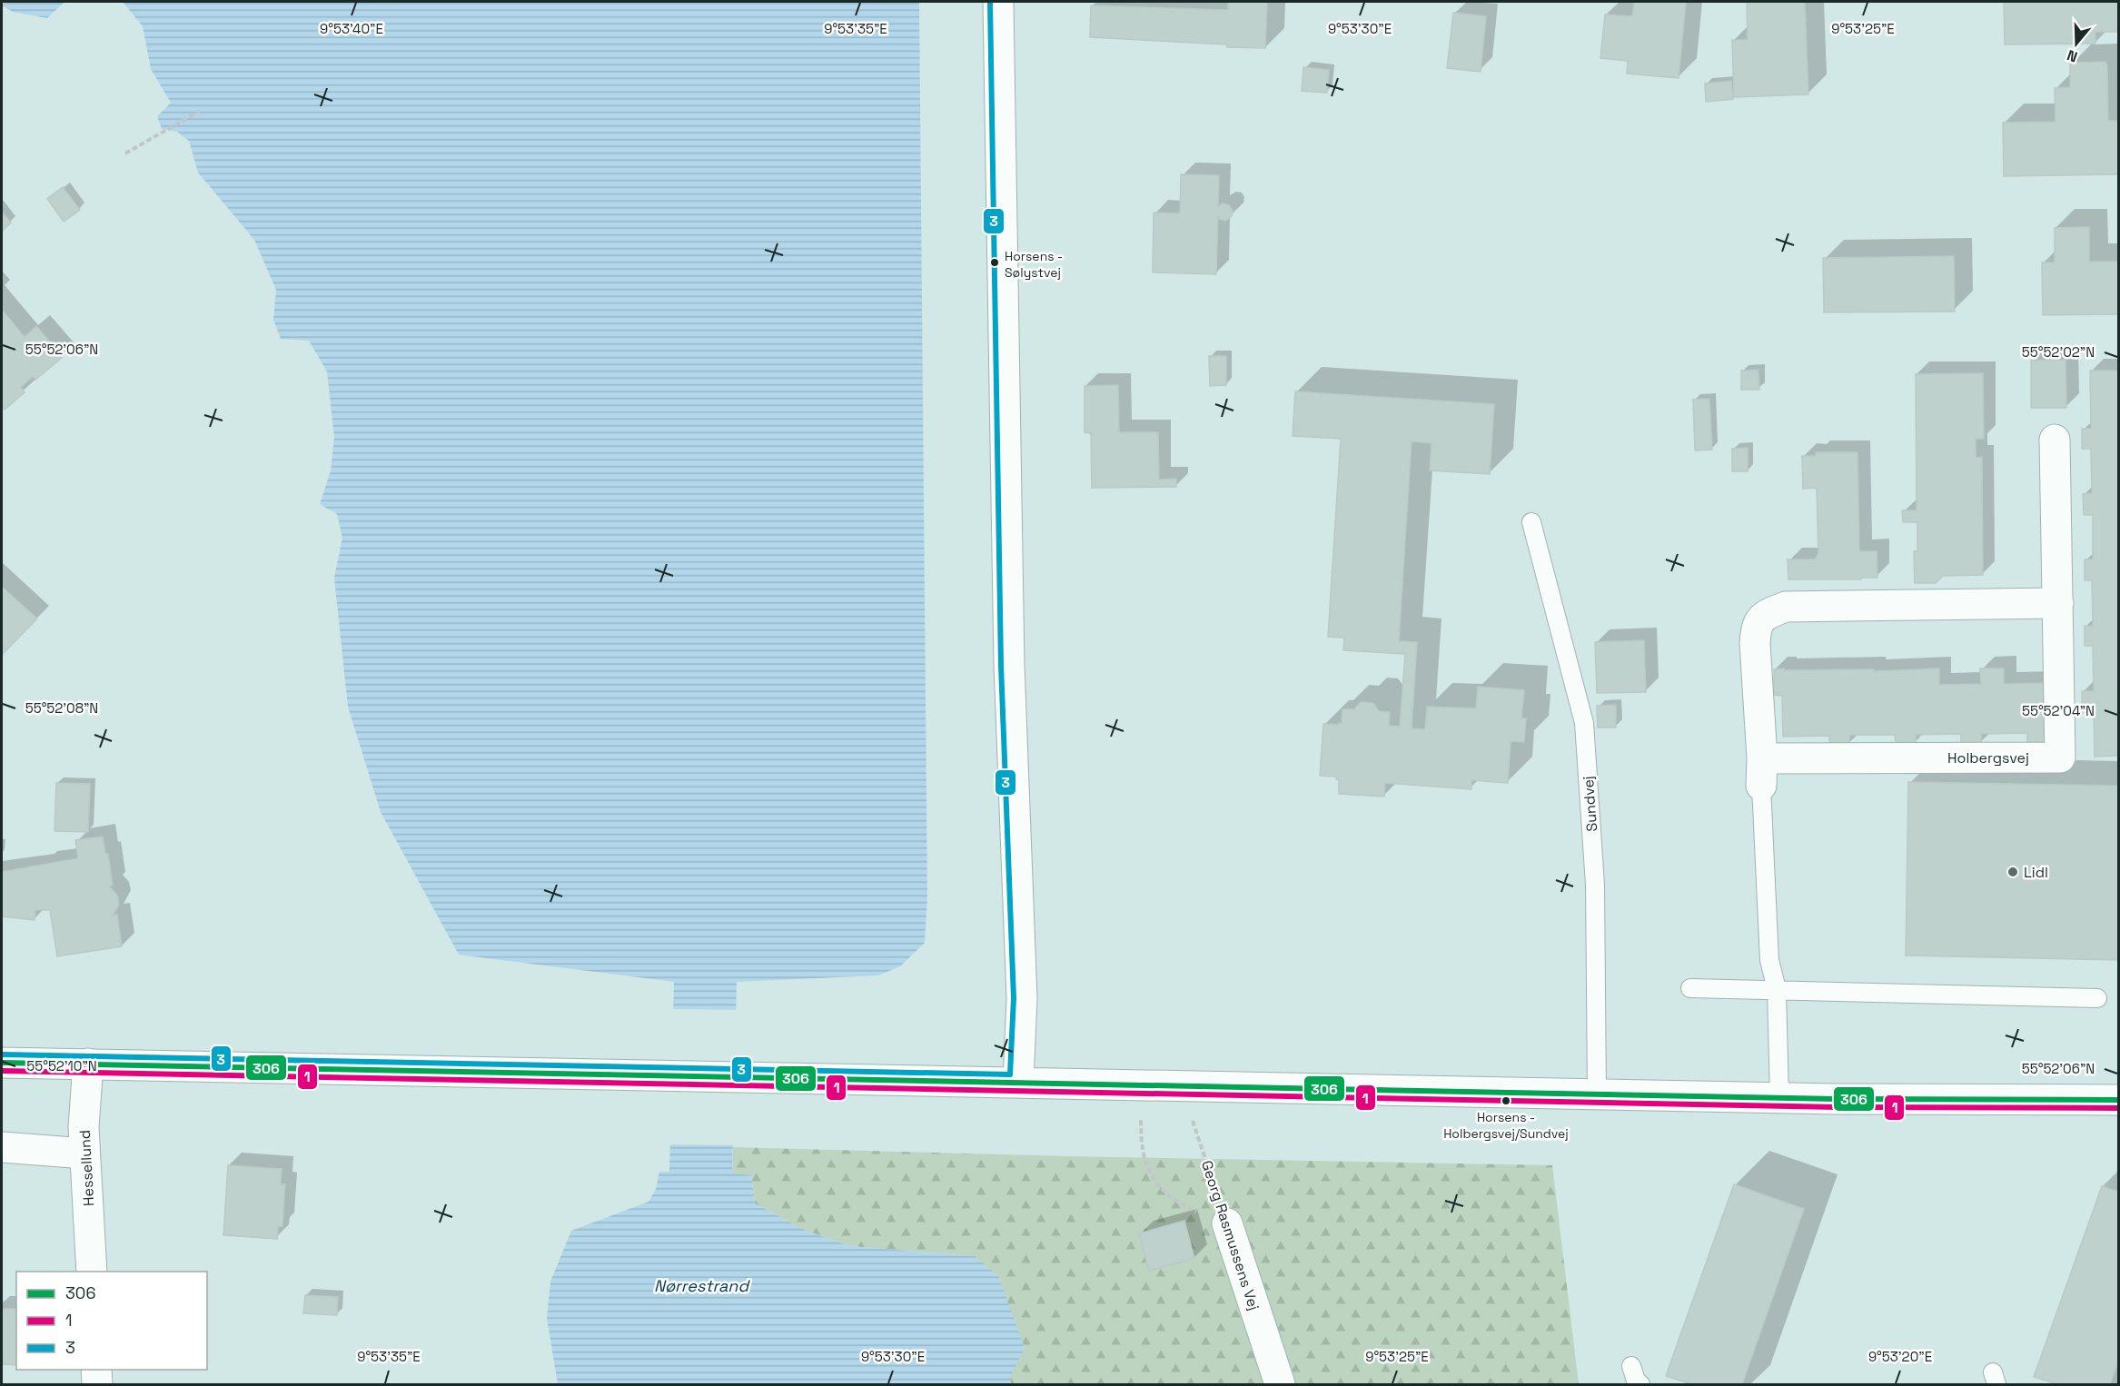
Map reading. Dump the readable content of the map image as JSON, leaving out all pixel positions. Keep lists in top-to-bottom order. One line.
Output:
{"streets":{"street":["Holbergsvej","Hessellund","Georg Rasmussens Vej"],"lane":["Sundvej"]},"water":["Nørrestrand"],"places":["Horsens - Sølystvej","Lidl","Horsens - Holbergsvej/Sundvej"],"lines":["transit line 3","transit line 306","transit line 1"],"legend":["306","1","3"],"north":"bottom","coordinates":["9°53'40\"E","9°53'35\"E","9°53'30\"E","9°53'25\"E","55°52'06\"N","55°52'02\"N","55°52'08\"N","55°52'04\"N","55°52'10\"N","9°53'20\"E"]}
